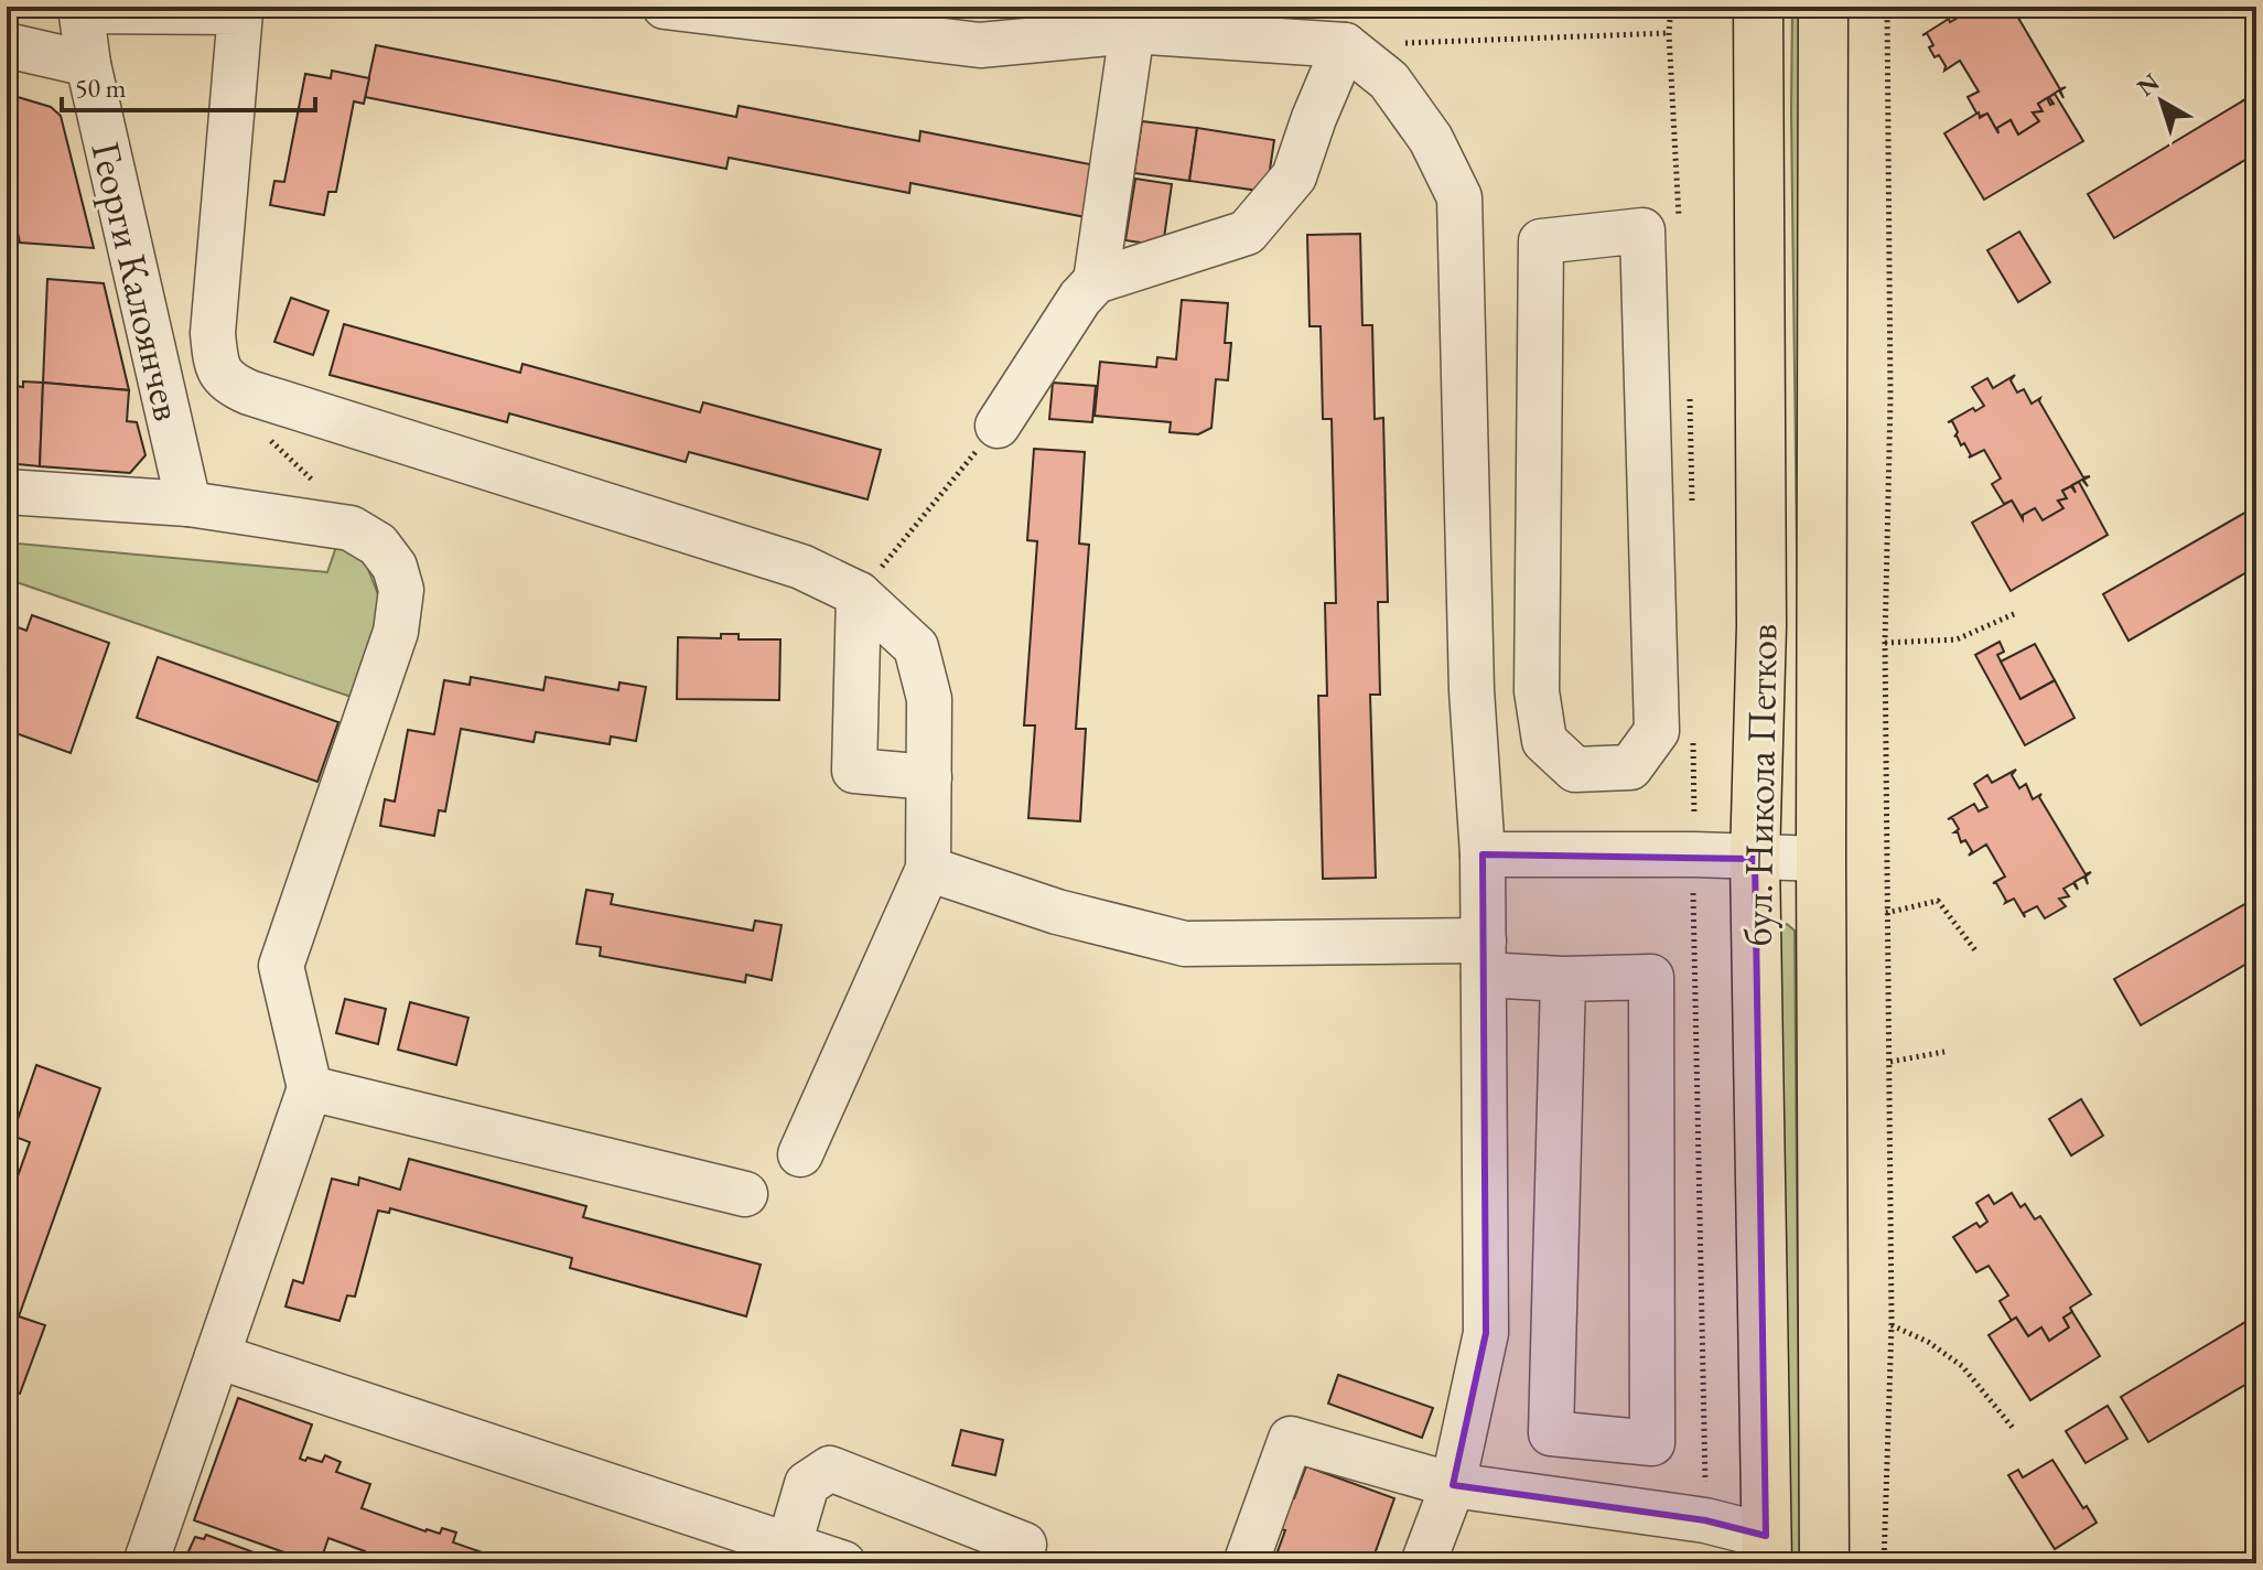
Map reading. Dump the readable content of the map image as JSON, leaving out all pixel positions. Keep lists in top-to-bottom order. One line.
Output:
{"streets":{"main road":["бул. Никола Петков"],"street":["Георги Калоянчев"]},"scale_bar":"50 m","north":"top left"}
